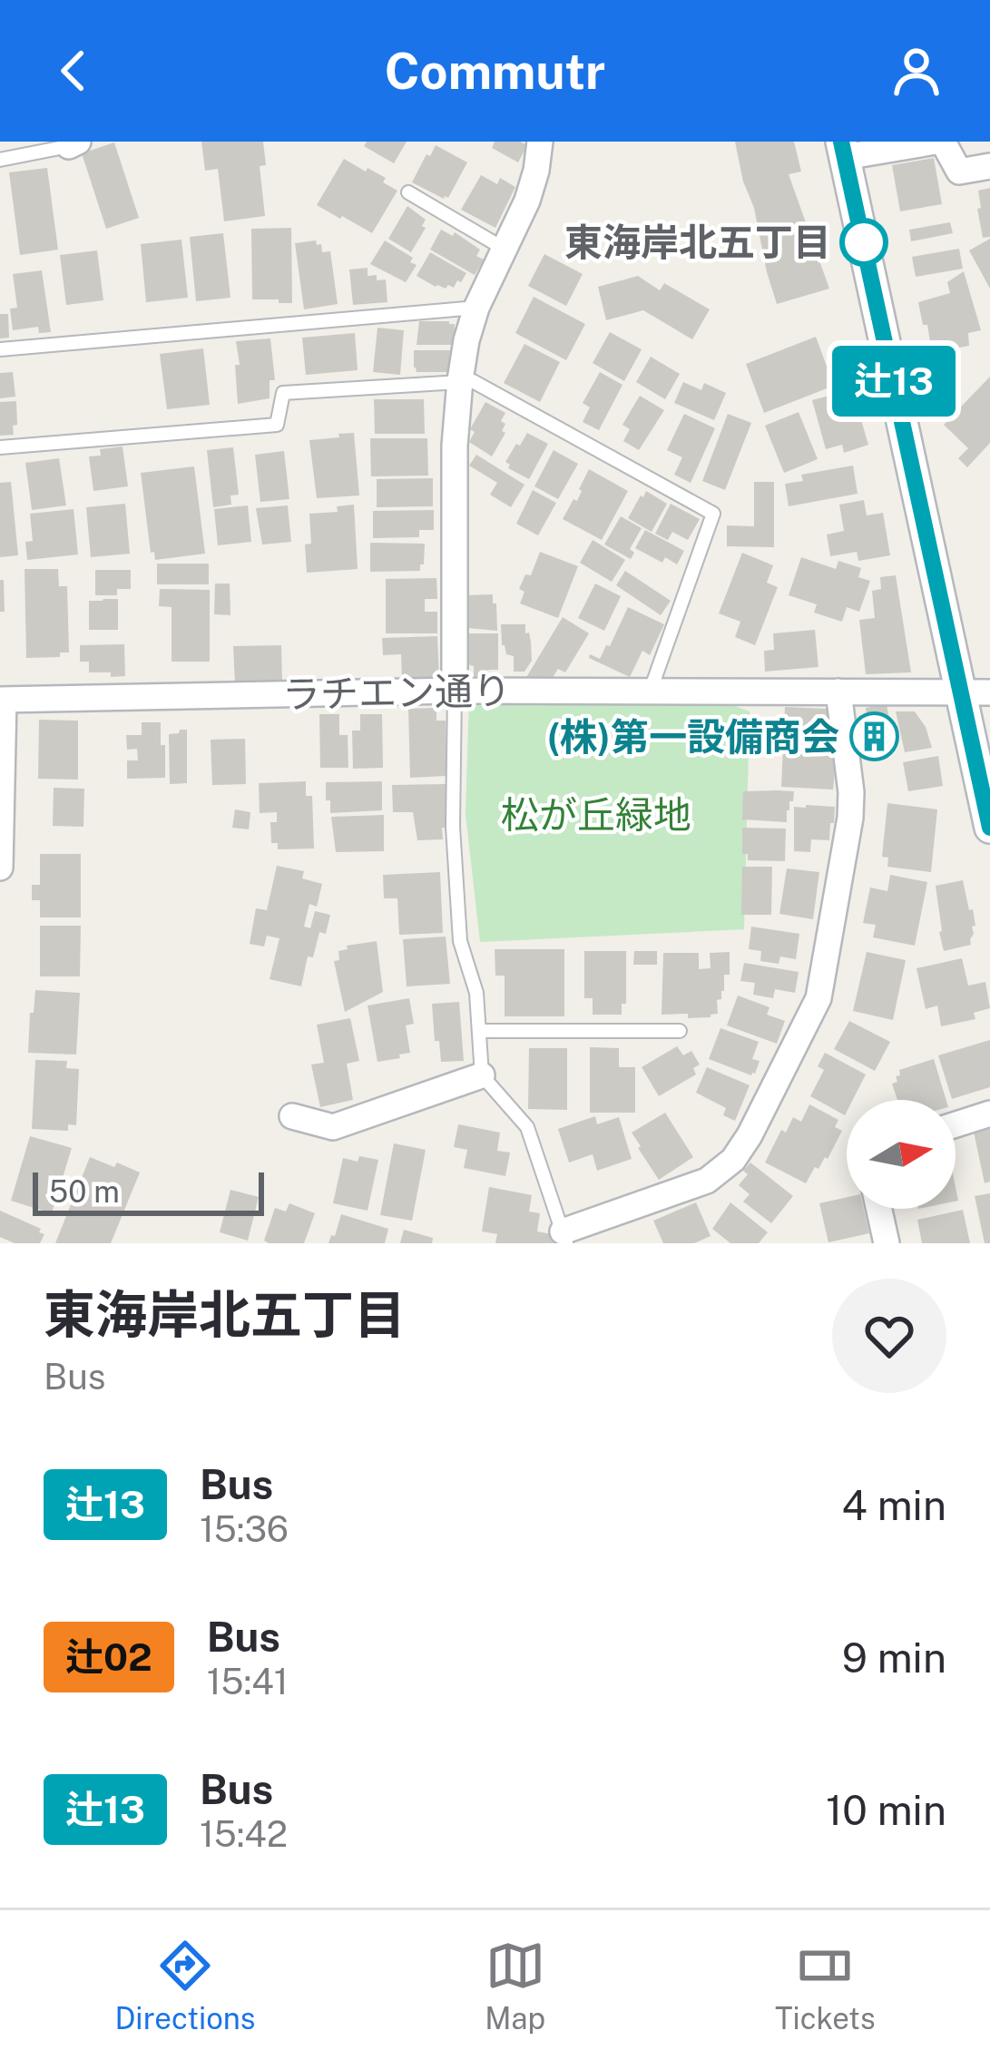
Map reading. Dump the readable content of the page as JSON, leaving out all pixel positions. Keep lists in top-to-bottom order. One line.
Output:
{"streets":{"street":["ラチエン通り"]},"parks":["松が丘緑地"],"places":{"other":["東海岸北五丁目"],"building":["(株)第一設備商会"]},"lines":["bus line 辻13"],"scale_bar":"50 m","north":"right","page":{"header":"Commutr","on_map":"辻13","scale":"50 m","heading":["東海岸北五丁目","Bus"],"list":[{"mark":"辻13","name":"Bus","note":"15:36","value":"4 min"},{"mark":"辻02","name":"Bus","note":"15:41","value":"9 min"},{"mark":"辻13","name":"Bus","note":"15:42","value":"10 min"}],"tabs":["Directions","Map","Tickets"]}}
